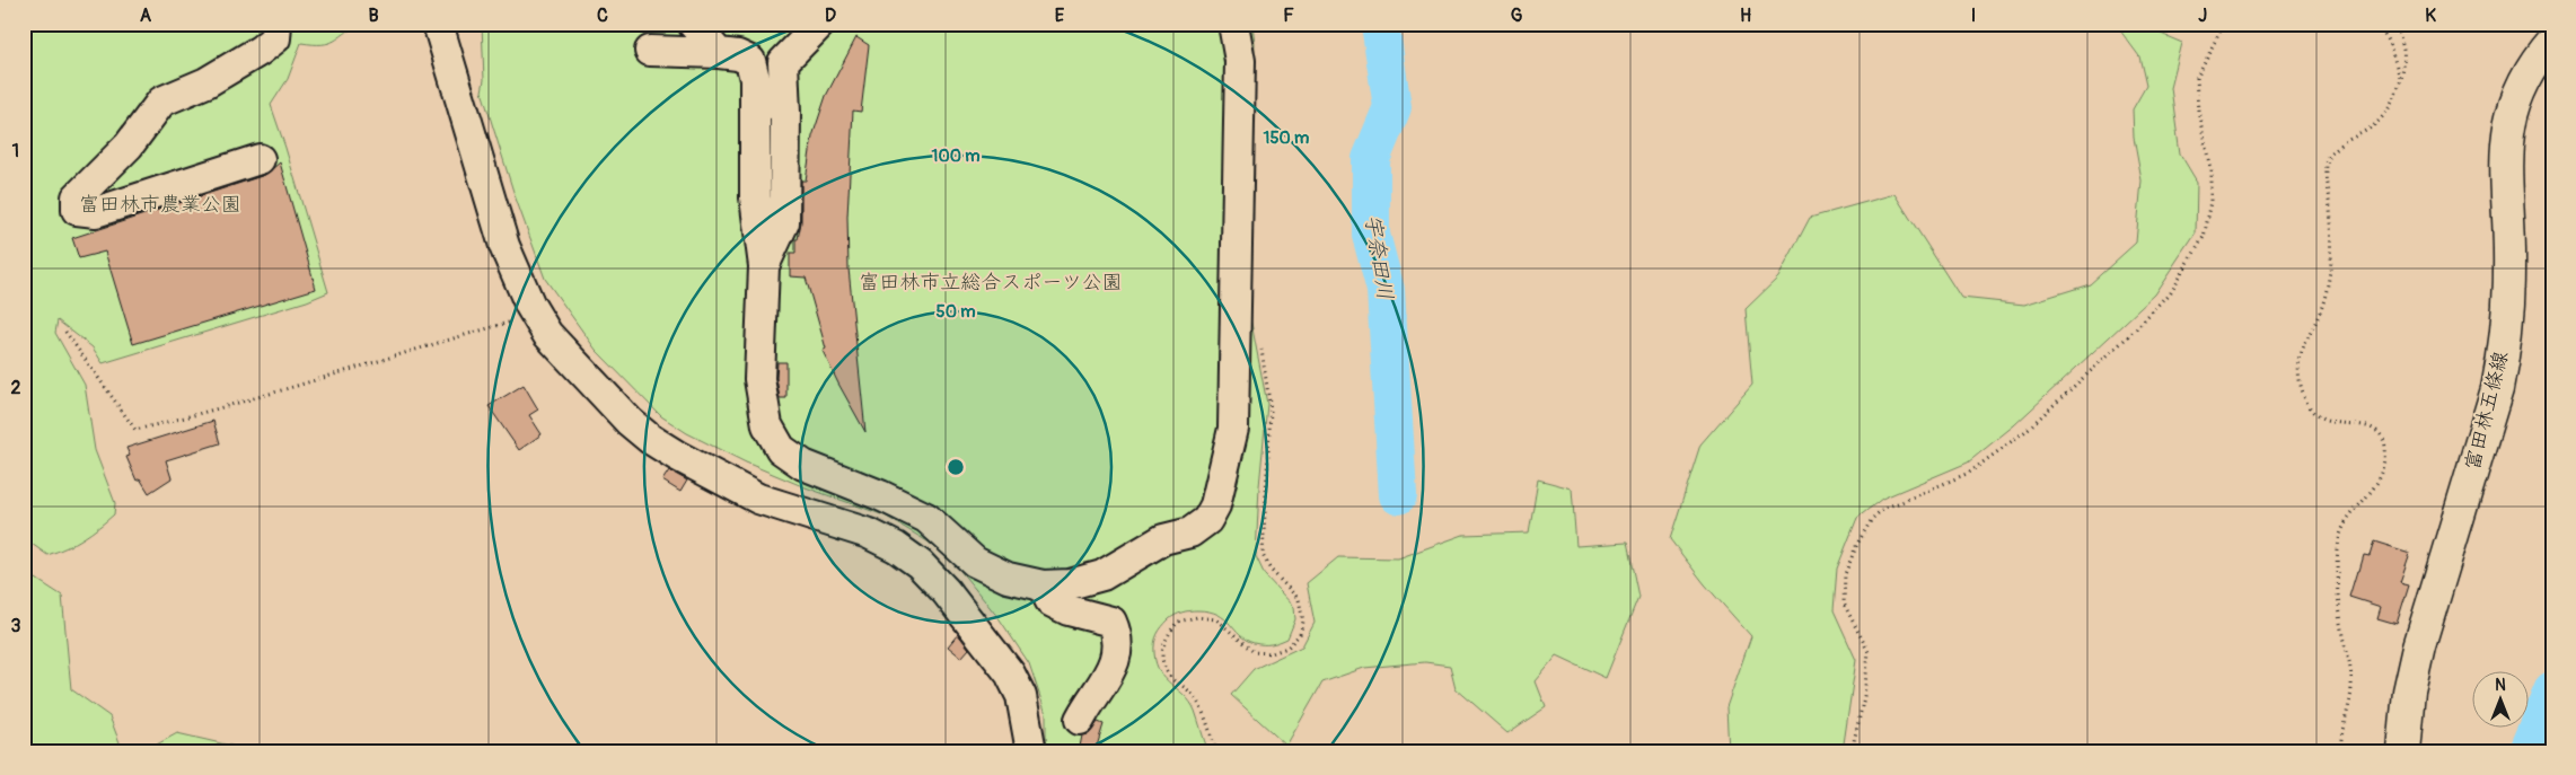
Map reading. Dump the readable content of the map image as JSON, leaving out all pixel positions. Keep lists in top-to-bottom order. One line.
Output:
{"streets":{"main road":["富田林五條線"]},"water":["宇奈田川"],"parks":["富田林市農業公園","富田林市立総合スポーツ公園"],"north":"top","grid":{"columns":["A","B","C","D","E","F","G","H","I","J","K"],"rows":["1","2","3"]},"rings":["150 m","100 m","50 m"]}
